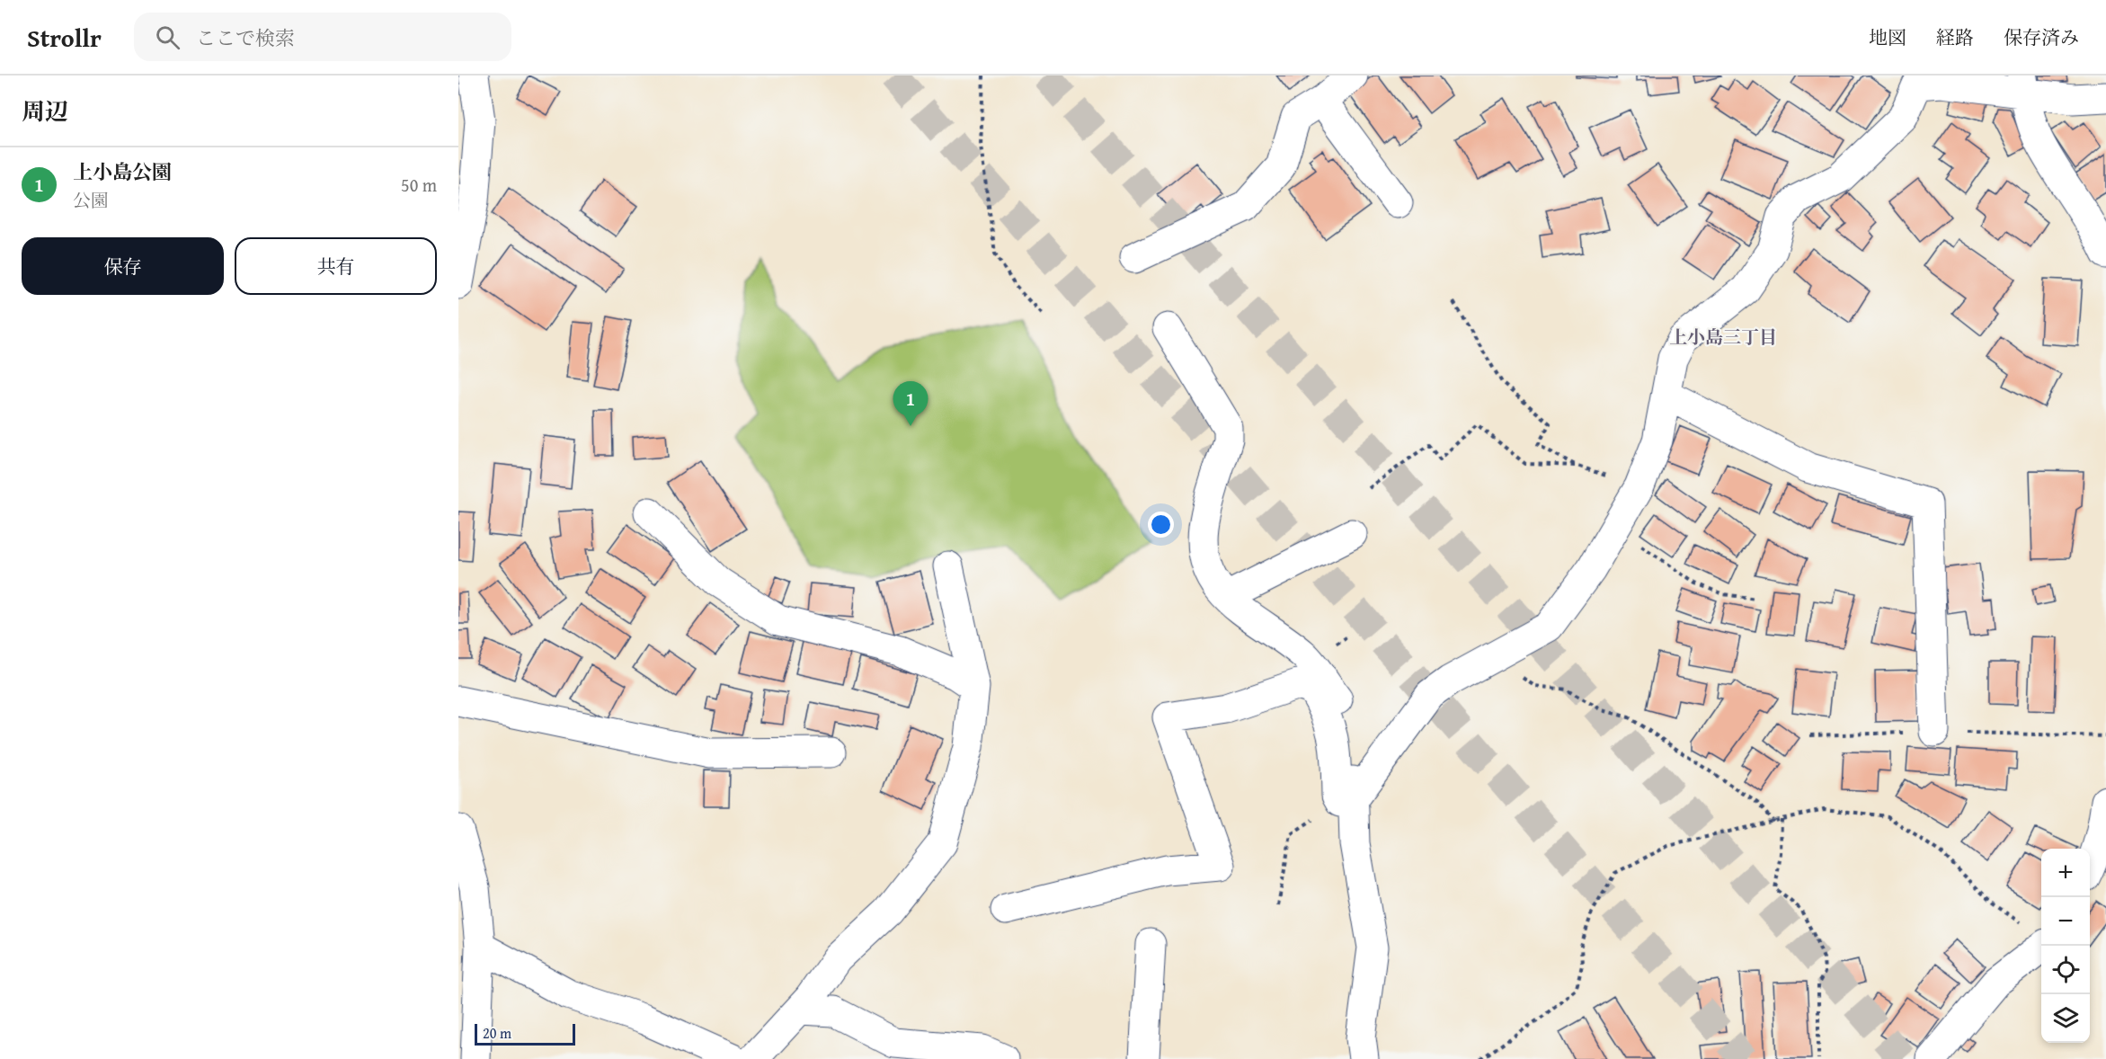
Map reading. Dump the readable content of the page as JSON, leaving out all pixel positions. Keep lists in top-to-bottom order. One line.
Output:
{"districts":["上小島三丁目"],"scale_bar":"20 m","page":{"header":"Strollr","search":"ここで検索","nav":["地図","経路","保存済み"],"heading":"周辺","list":[{"mark":"1","name":"上小島公園","note":"公園","value":"50 m"}],"buttons":["保存","共有"],"pins":"1","map_buttons":["+","−"],"scale":"20 m"}}
